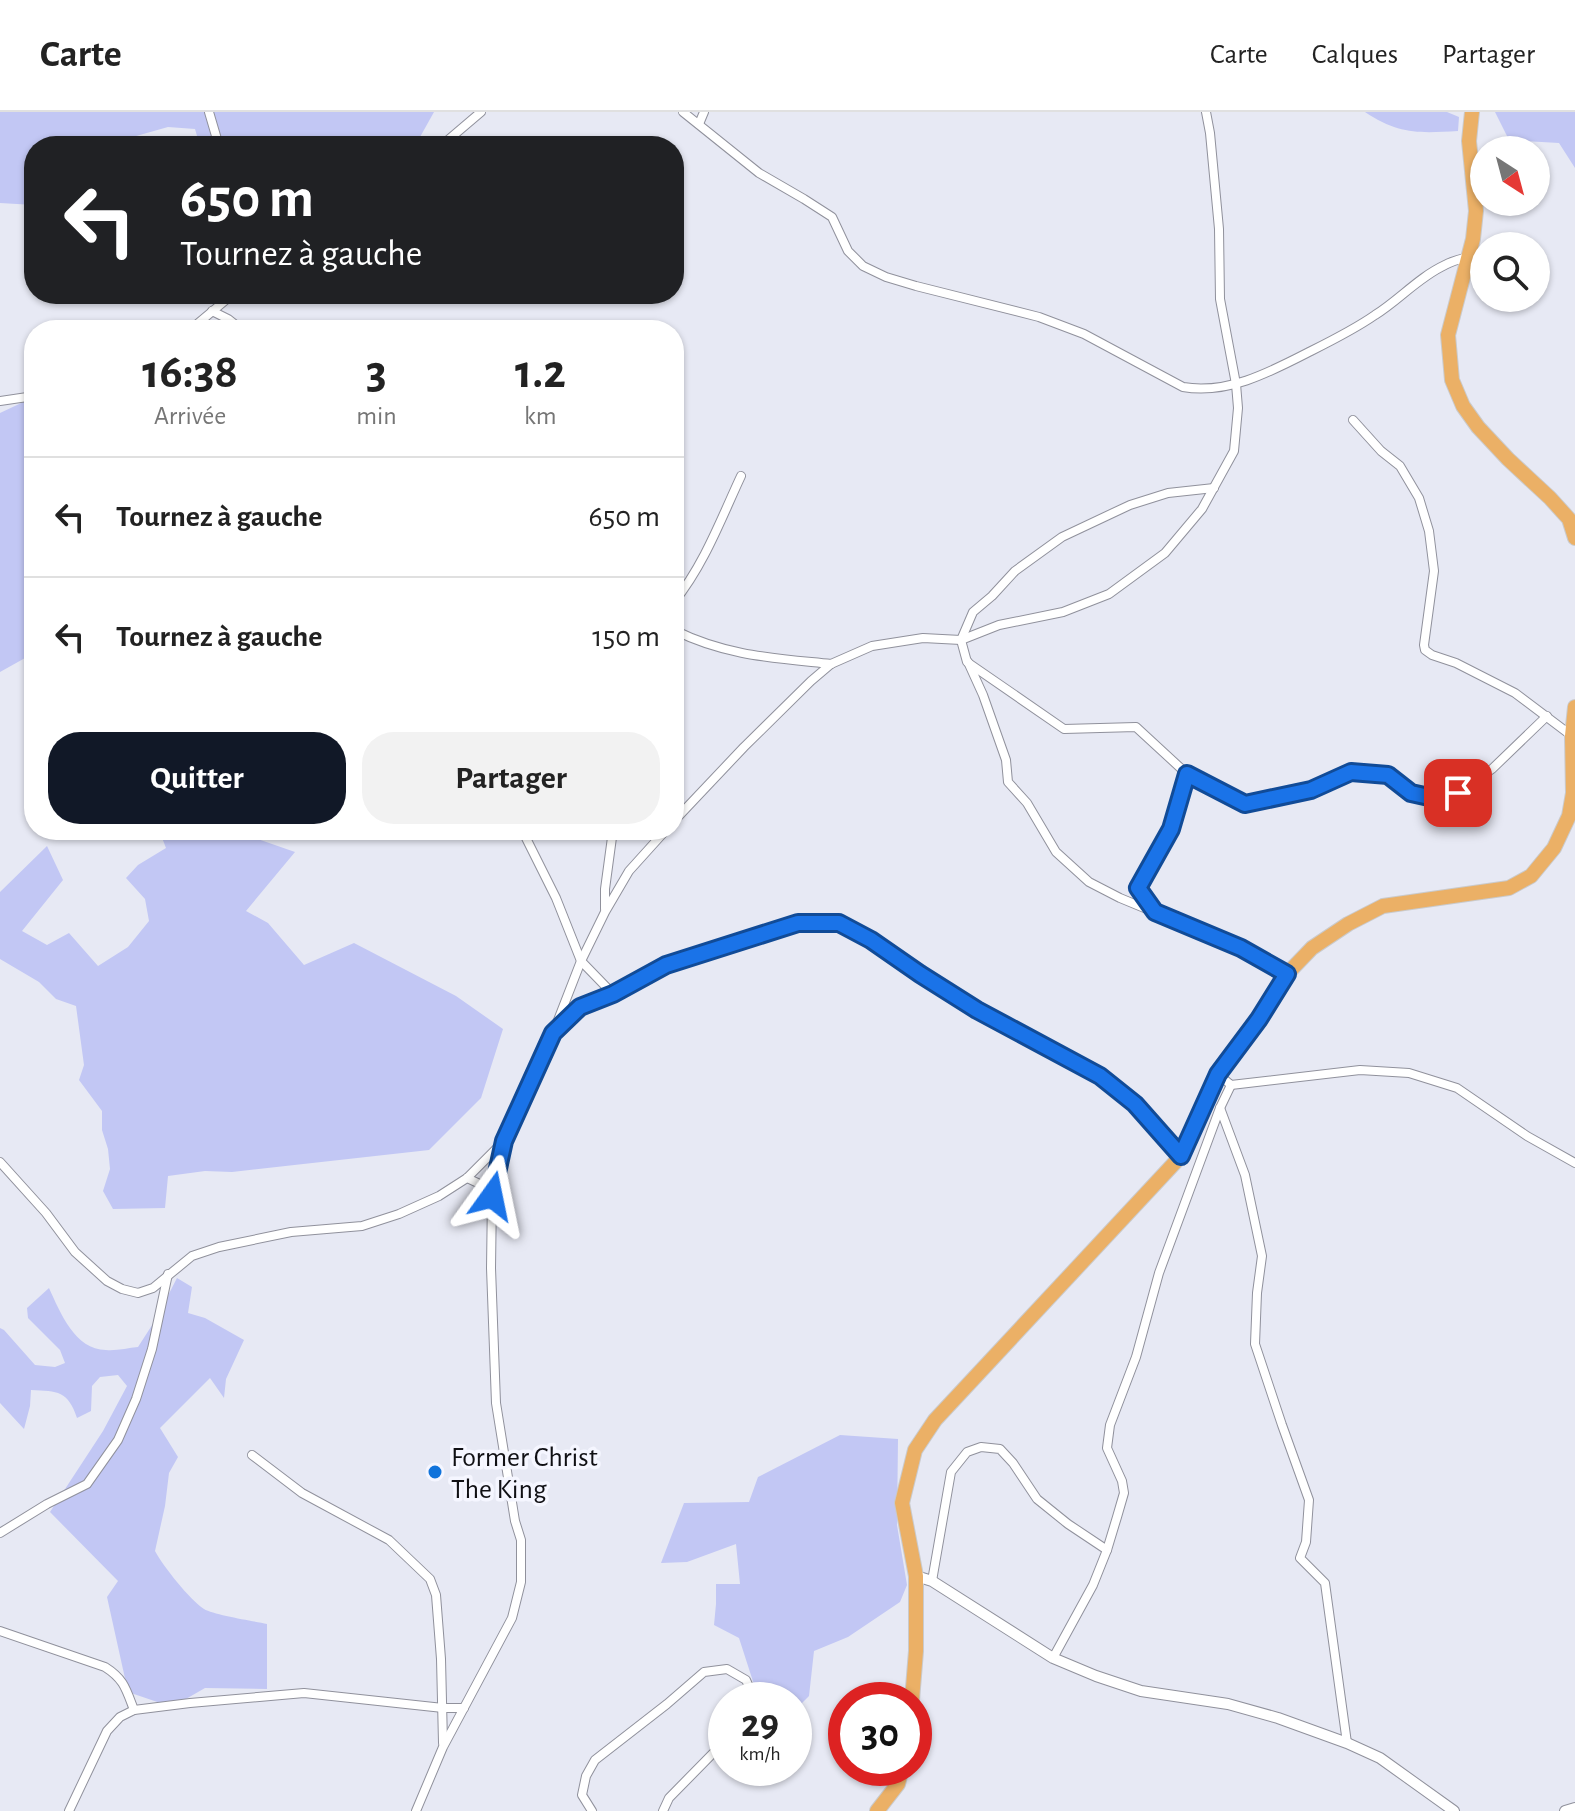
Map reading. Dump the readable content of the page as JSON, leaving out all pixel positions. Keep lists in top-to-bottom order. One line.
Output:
{"places":["Former Christ The King"],"north":"bottom right","page":{"header":"Carte","nav":["Carte","Calques","Partager"],"turn":["650 m","Tournez à gauche"],"eta":["16:38","Arrivée","3","min","1.2","km"],"list":[{"name":"Tournez à gauche","value":"650 m"},{"name":"Tournez à gauche","value":"150 m"}],"buttons":["Quitter","Partager"],"speed":"29 km/h","limit":"30"}}
